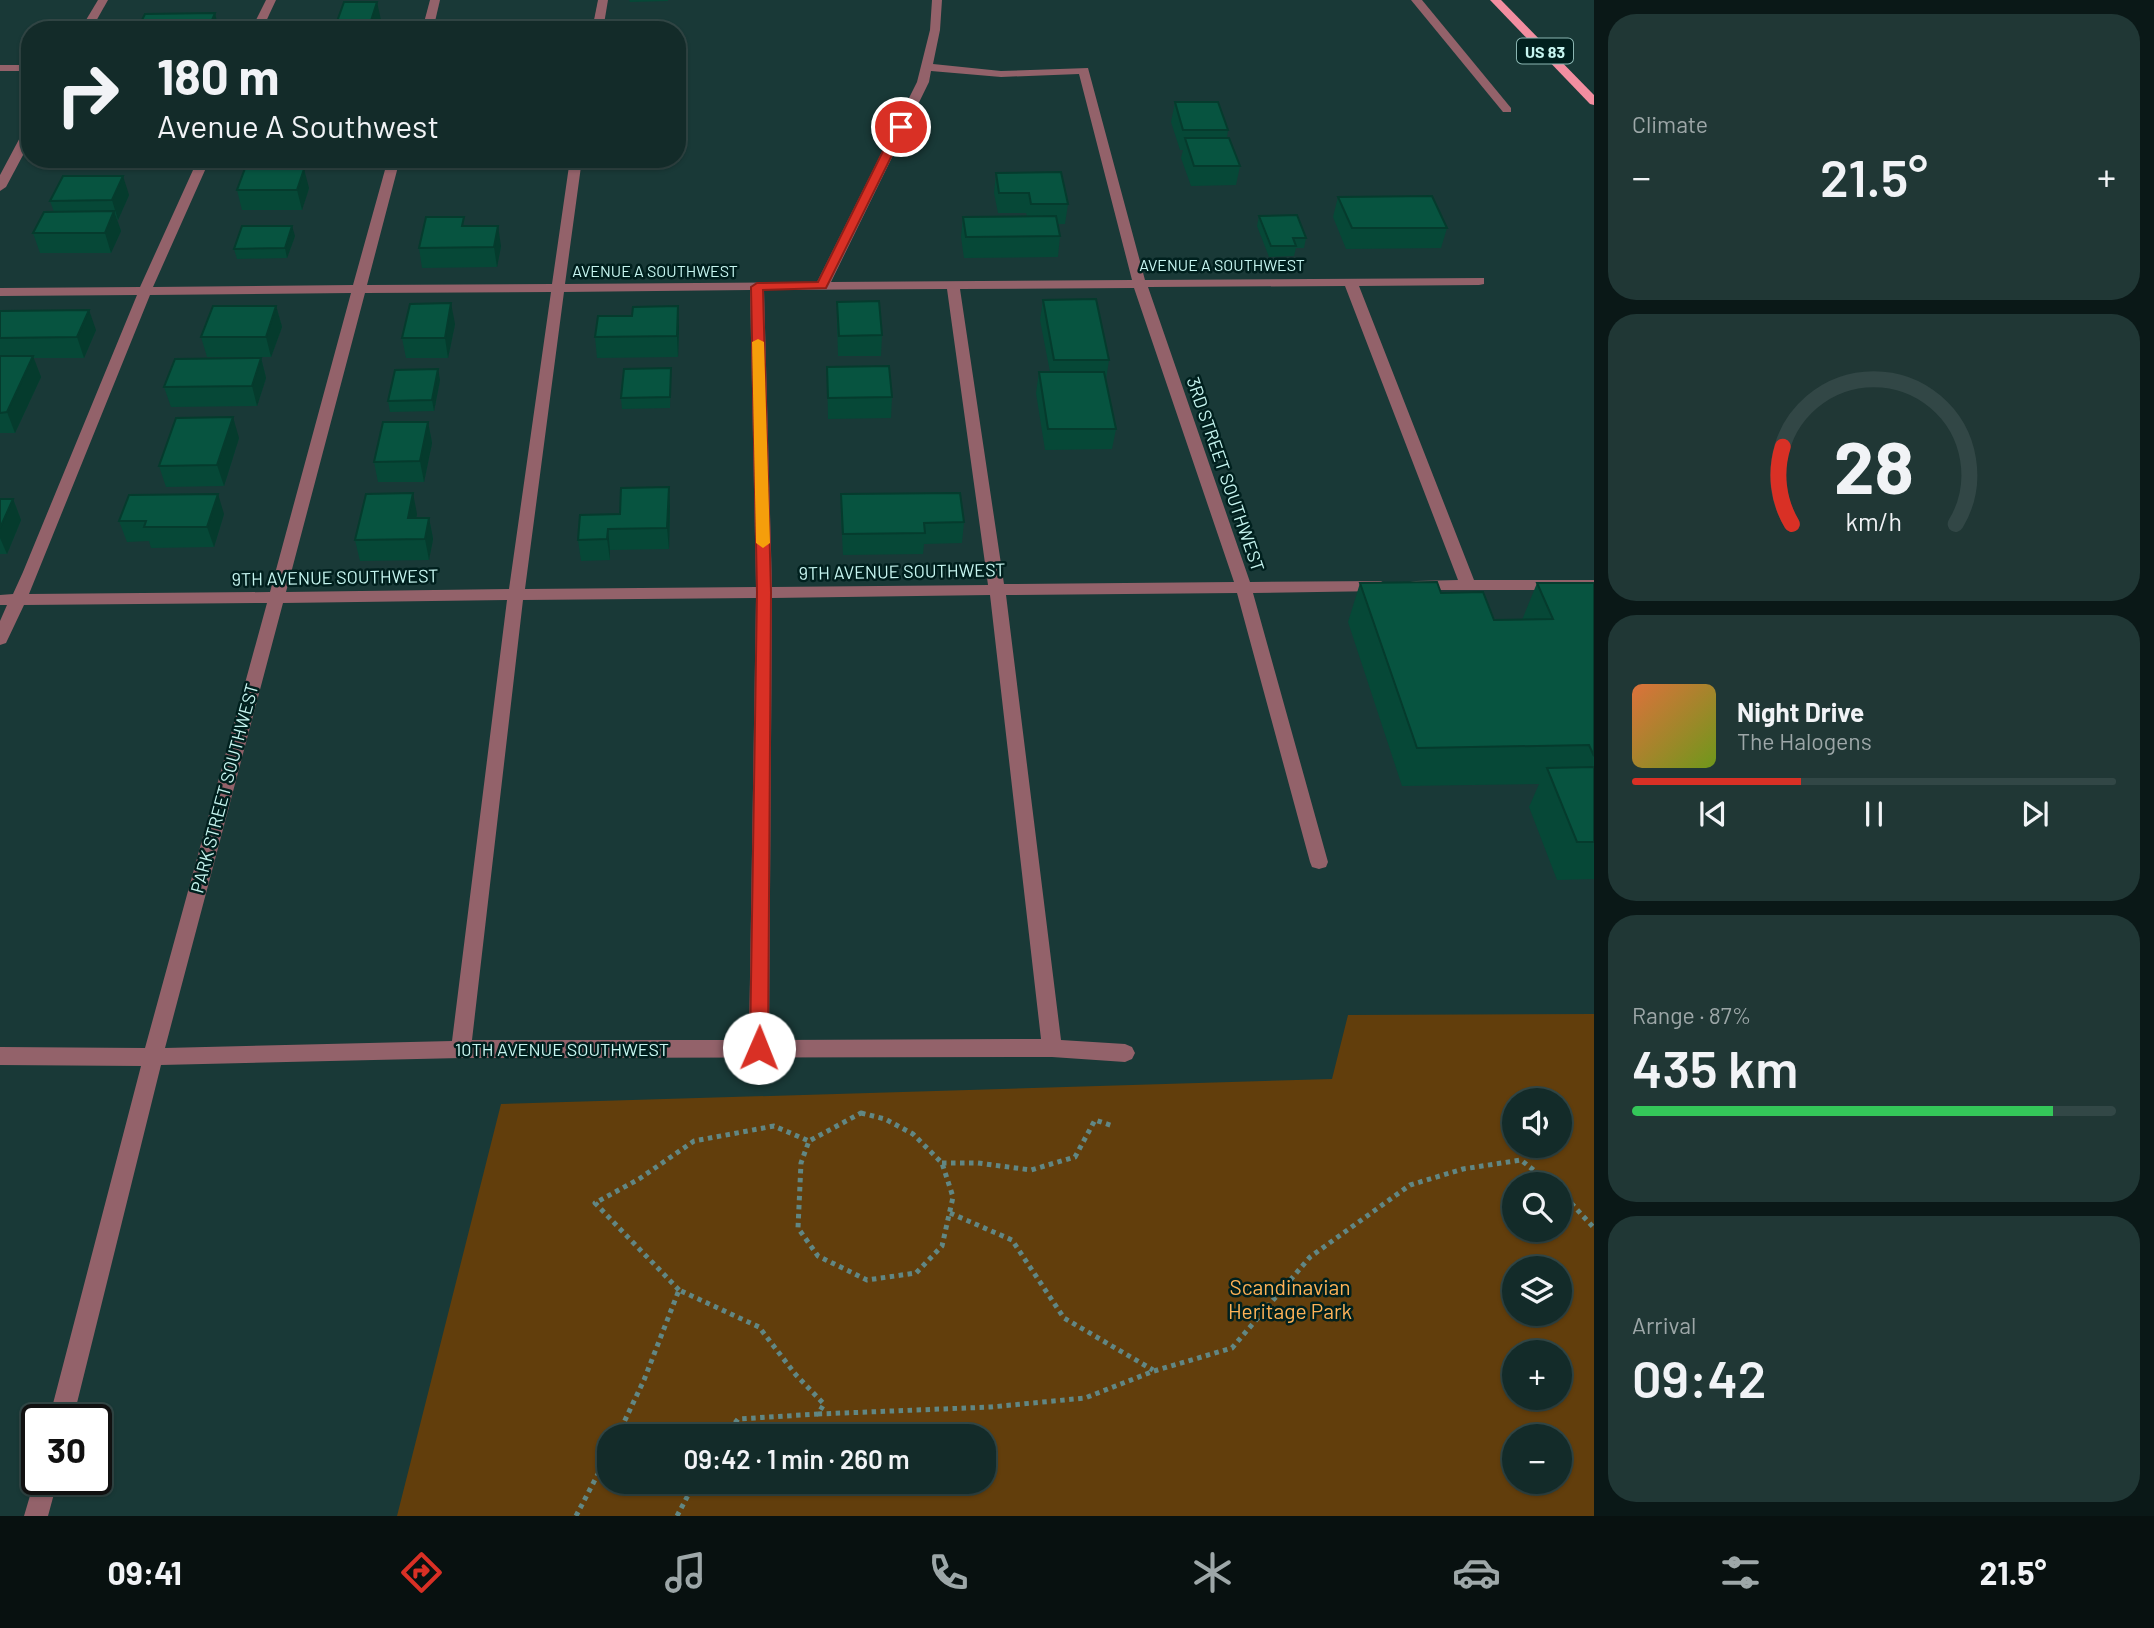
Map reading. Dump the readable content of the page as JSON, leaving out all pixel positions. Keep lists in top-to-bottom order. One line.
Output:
{"streets":{"main road":["US 83"],"street":["AVENUE A SOUTHWEST","3RD STREET SOUTHWEST","9TH AVENUE SOUTHWEST","PARK STREET SOUTHWEST","10TH AVENUE SOUTHWEST"]},"crossings":[["AVENUE A SOUTHWEST","3RD STREET SOUTHWEST"],["AVENUE A SOUTHWEST","PARK STREET SOUTHWEST"],["3RD STREET SOUTHWEST","9TH AVENUE SOUTHWEST"],["9TH AVENUE SOUTHWEST","PARK STREET SOUTHWEST"],["PARK STREET SOUTHWEST","10TH AVENUE SOUTHWEST"]],"parks":["Scandinavian Heritage Park"],"page":{"tile":["Climate",["Range · 87%","435 km"],["Arrival","09:42"]],"turn":["180 m","Avenue A Southwest"],"heat":["−","21.5°","+"],"song":["Night Drive","The Halogens"],"map_buttons":["+","−"],"limit":"30","trip":"09:42 · 1 min · 260 m","tabs":["09:41","21.5°"],"gauge":["28","km/h"]}}
